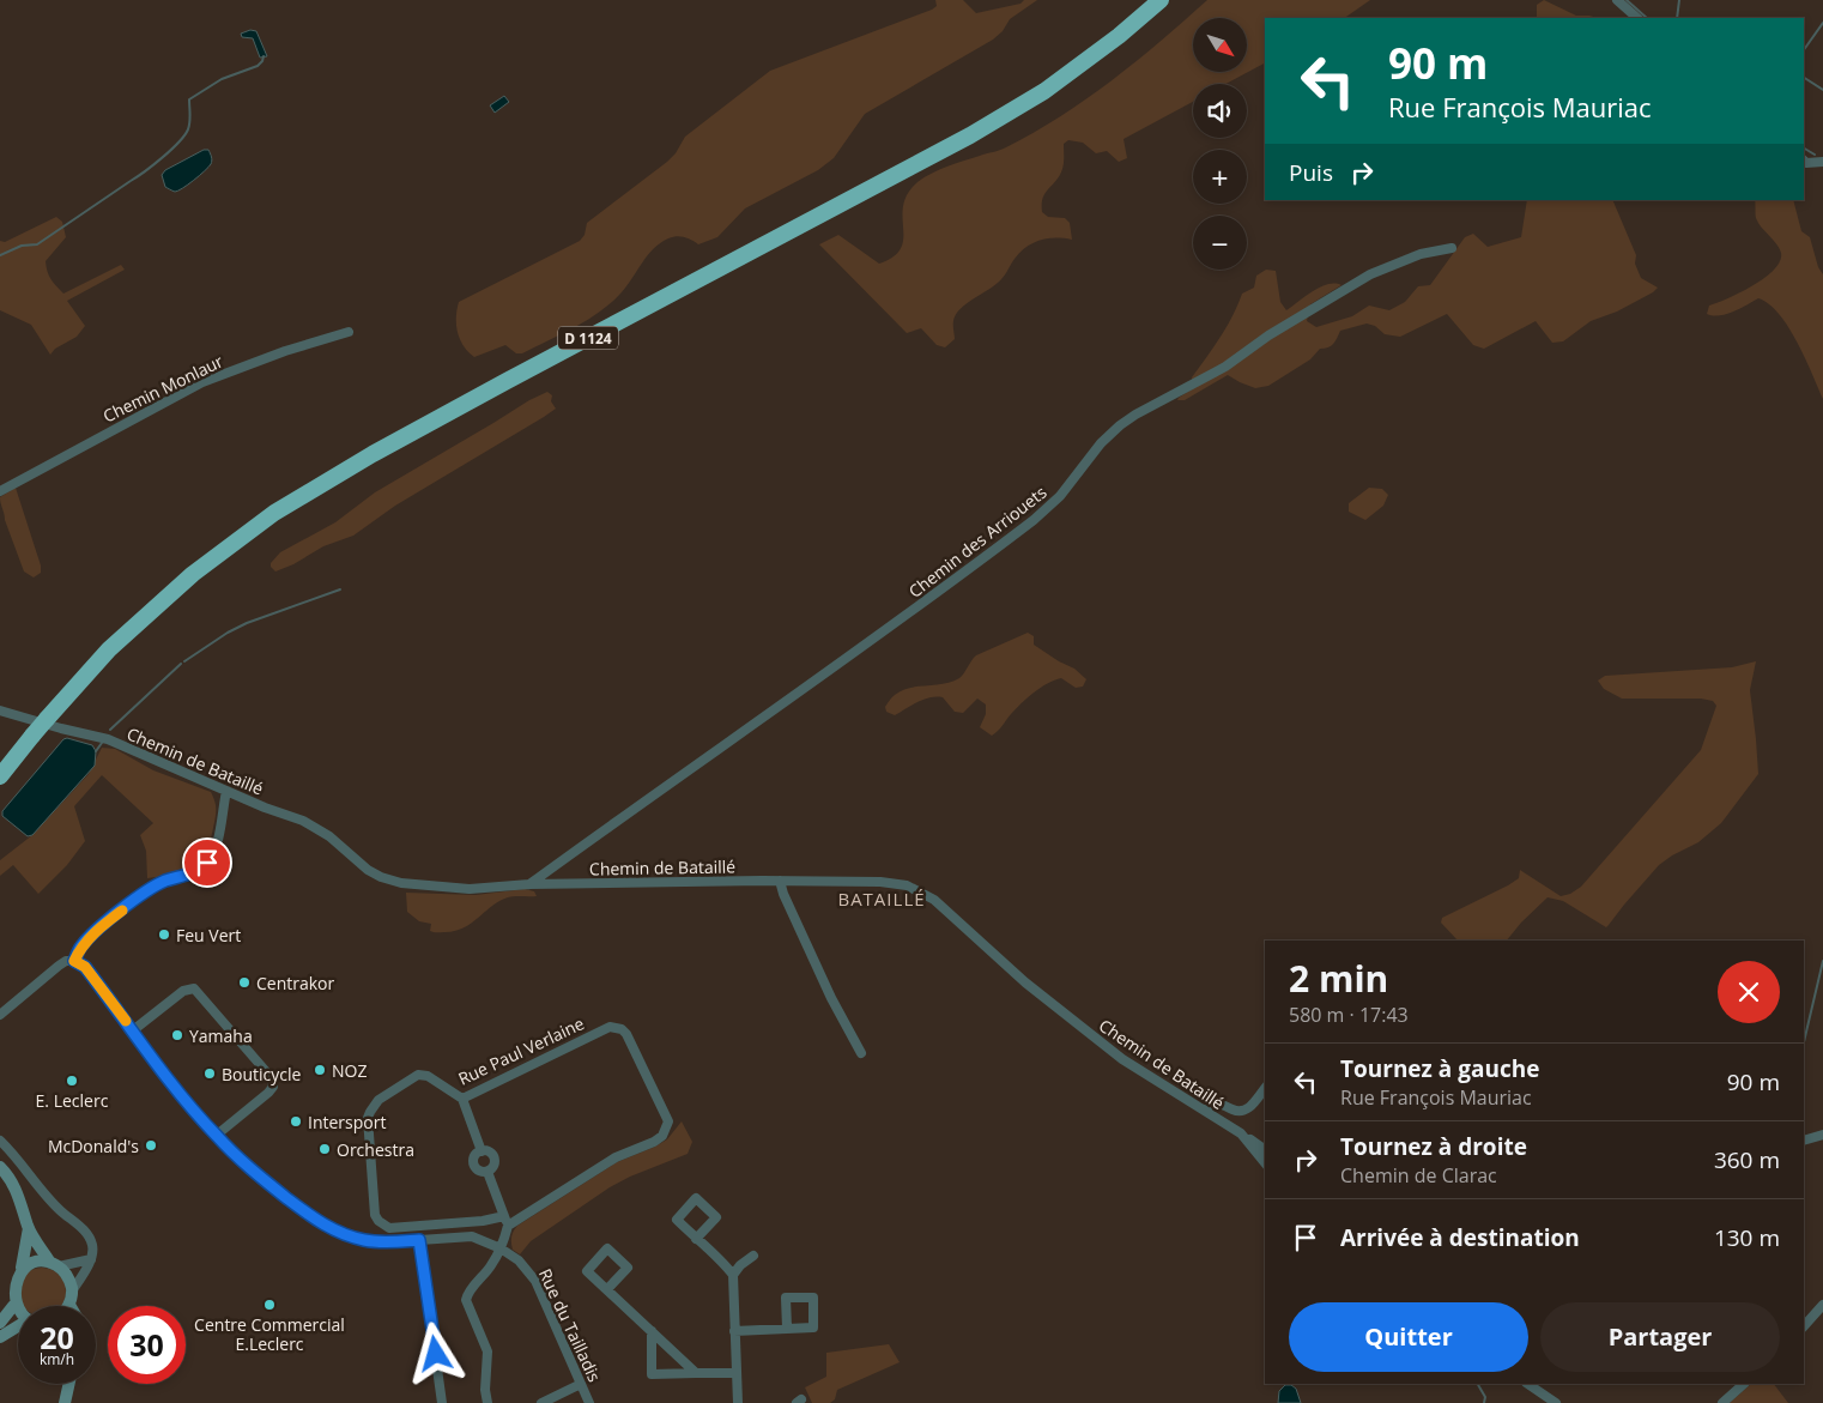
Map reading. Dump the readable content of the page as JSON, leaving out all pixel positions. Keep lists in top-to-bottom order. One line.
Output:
{"streets":{"highway":["D 1124"],"street":["Chemin Monlaur","Chemin des Arriouets","Chemin de Bataillé","Rue Paul Verlaine","Rue du Tailladis"]},"crossings":[["Chemin des Arriouets","Chemin de Bataillé"]],"districts":["BATAILLÉ"],"places":["Feu Vert","Centrakor","Yamaha","NOZ","Bouticycle","E. Leclerc","Intersport","McDonald's","Orchestra","Centre Commercial E.Leclerc"],"north":"bottom right","page":{"map_buttons":["+","−"],"turn":["90 m","Rue François Mauriac"],"then":"Puis","heading":["2 min","580 m · 17:43"],"list":[{"name":"Tournez à gauche","note":"Rue François Mauriac","value":"90 m"},{"name":"Tournez à droite","note":"Chemin de Clarac","value":"360 m"},{"name":"Arrivée à destination","value":"130 m"}],"buttons":["Quitter","Partager"],"speed":"20 km/h","limit":"30"}}
